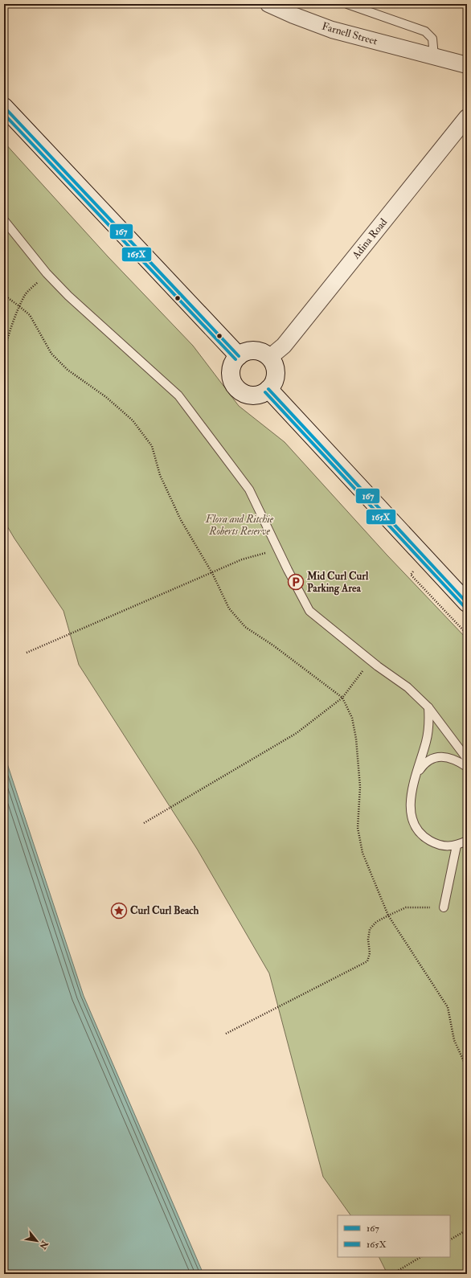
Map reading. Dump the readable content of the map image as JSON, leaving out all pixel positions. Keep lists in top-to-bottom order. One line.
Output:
{"streets":{"street":["Farnell Street","Adina Road"]},"parks":["Flora and Ritchie Roberts Reserve"],"places":{"parking":["Mid Curl Curl Parking Area"],"place":["Curl Curl Beach"]},"lines":["transit line 167","transit line 165X"],"legend":["167","165X"],"north":"bottom right"}
